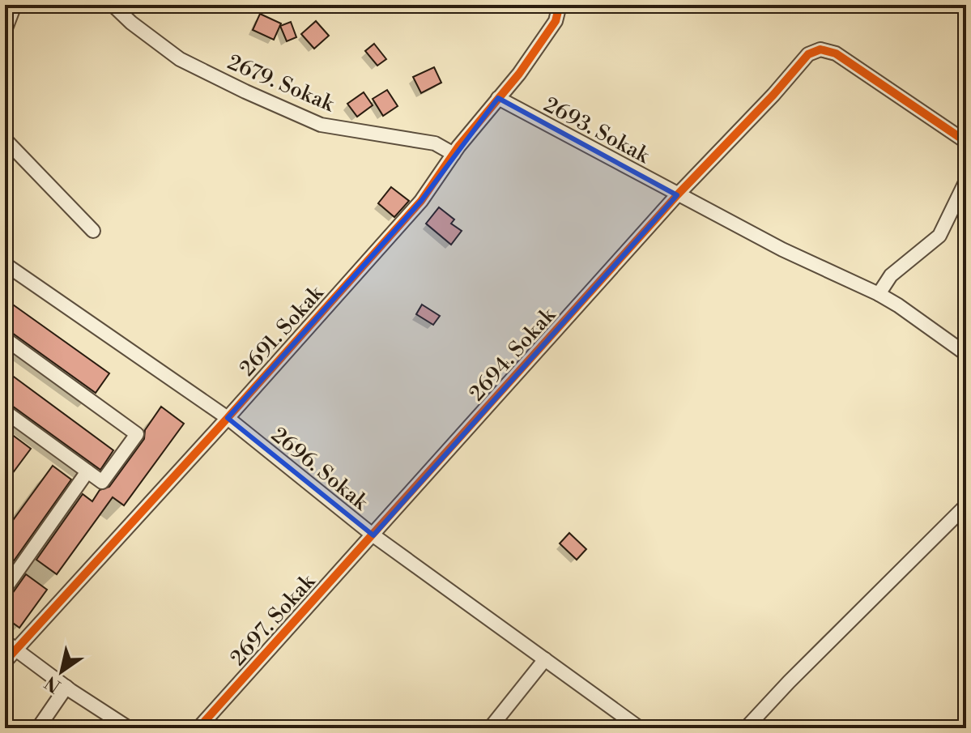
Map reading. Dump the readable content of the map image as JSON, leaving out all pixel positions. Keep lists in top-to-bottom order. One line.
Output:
{"streets":{"street":["2679. Sokak","2693. Sokak","2691. Sokak","2694. Sokak","2696. Sokak","2697. Sokak"]},"crossings":[["2679. Sokak","2691. Sokak"],["2693. Sokak","2691. Sokak"],["2693. Sokak","2694. Sokak"],["2691. Sokak","2696. Sokak"],["2694. Sokak","2696. Sokak"],["2694. Sokak","2697. Sokak"],["2696. Sokak","2697. Sokak"]],"north":"bottom left"}
